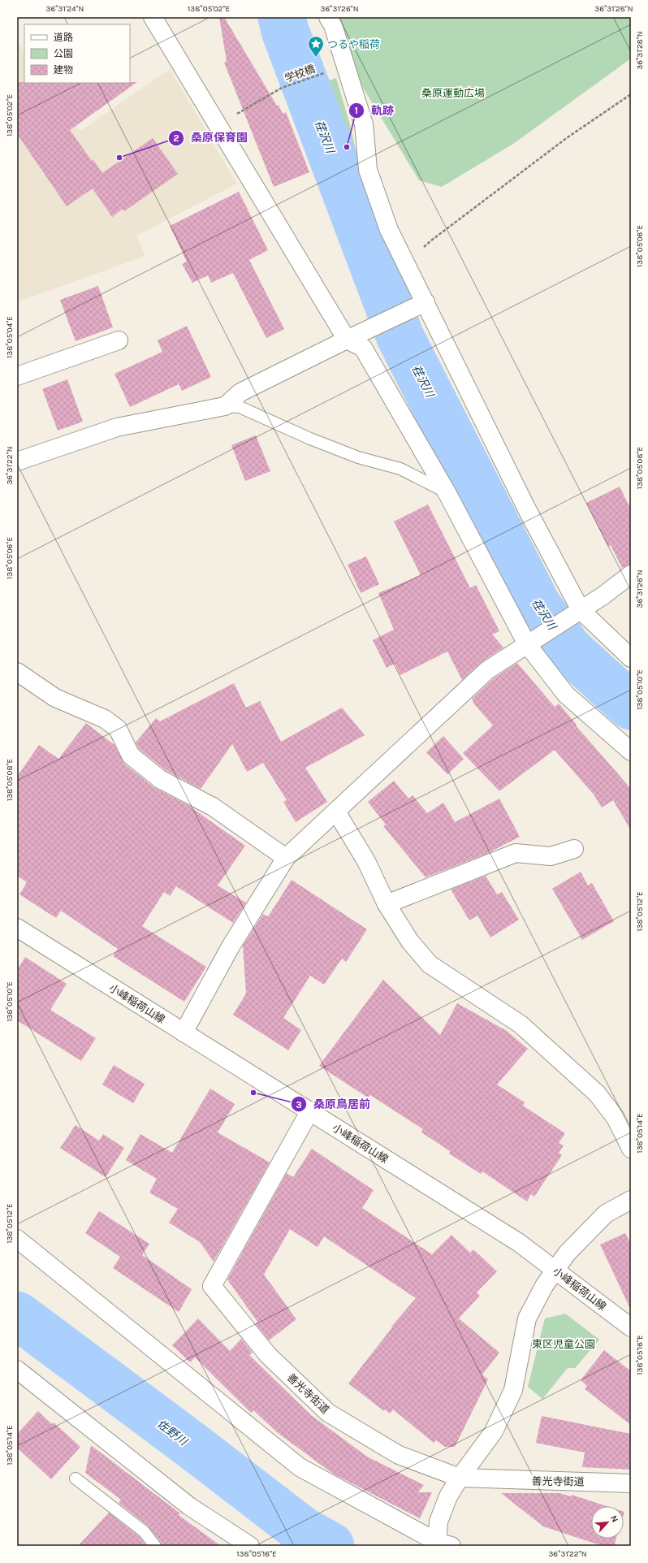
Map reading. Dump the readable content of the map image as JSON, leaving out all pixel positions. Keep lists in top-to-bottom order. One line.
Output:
{"streets":{"street":["小峰稲荷山線","善光寺街道"],"path":["学校橋"]},"crossings":[["小峰稲荷山線","善光寺街道"]],"water":["荏沢川","佐野川"],"parks":["桑原運動広場","東区児童公園"],"places":{"place":["つるや稲荷"],"other":["軌跡","桑原保育園","桑原鳥居前"]},"legend":["道路","公園","建物"],"north":"top right","coordinates":["36°31'24\"N","138°05'02\"E","36°31'26\"N","36°31'28\"N","138°05'06\"E","138°05'04\"E","36°31'22\"N","138°05'08\"E","138°05'10\"E","138°05'12\"E","138°05'14\"E","138°05'16\"E"]}
